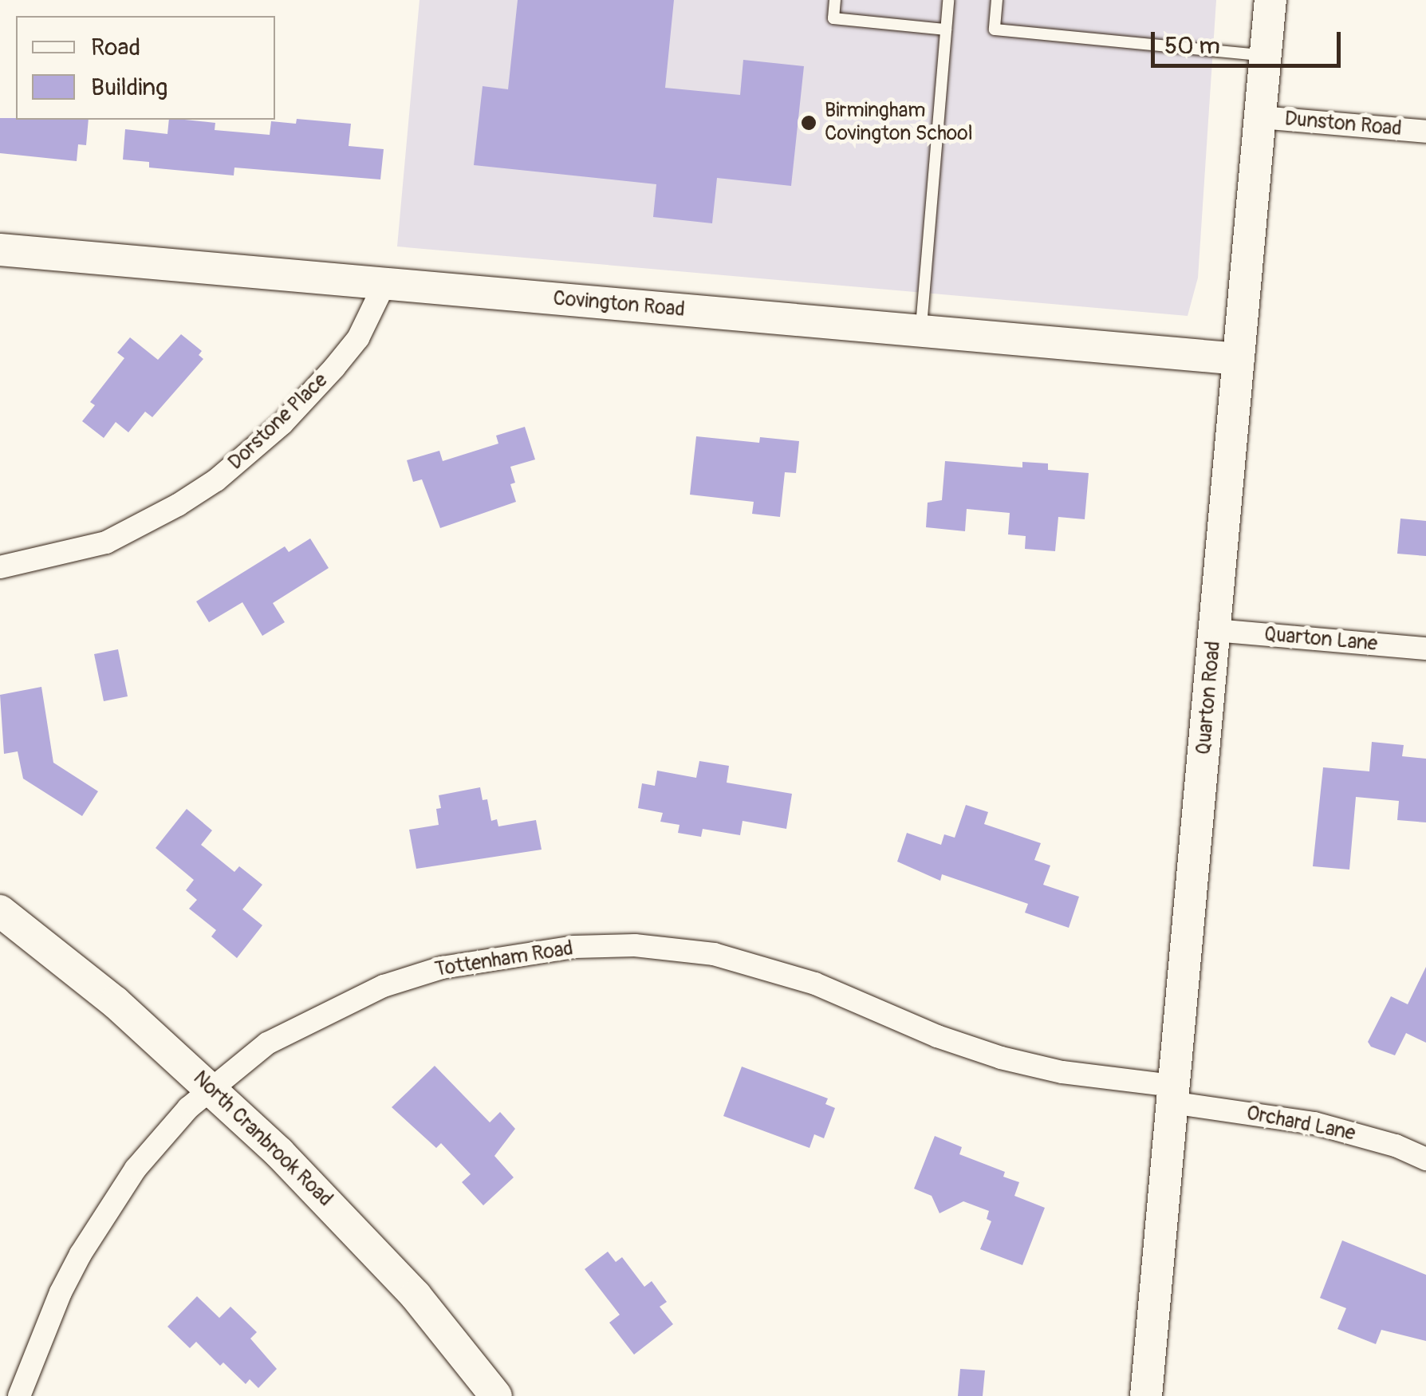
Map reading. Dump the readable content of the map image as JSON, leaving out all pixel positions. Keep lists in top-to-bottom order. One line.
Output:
{"streets":{"street":["Dunston Road","Covington Road","Dorstone Place","Quarton Lane","Quarton Road","Tottenham Road","Orchard Lane","North Cranbrook Road"]},"crossings":[["Dunston Road","Quarton Road"],["Covington Road","Dorstone Place"],["Covington Road","Quarton Road"],["Quarton Lane","Quarton Road"],["Quarton Road","Tottenham Road"],["Quarton Road","Orchard Lane"],["Tottenham Road","Orchard Lane"],["Tottenham Road","North Cranbrook Road"]],"places":["Birmingham Covington School"],"legend":["Road","Building"],"scale_bar":"50 m"}
